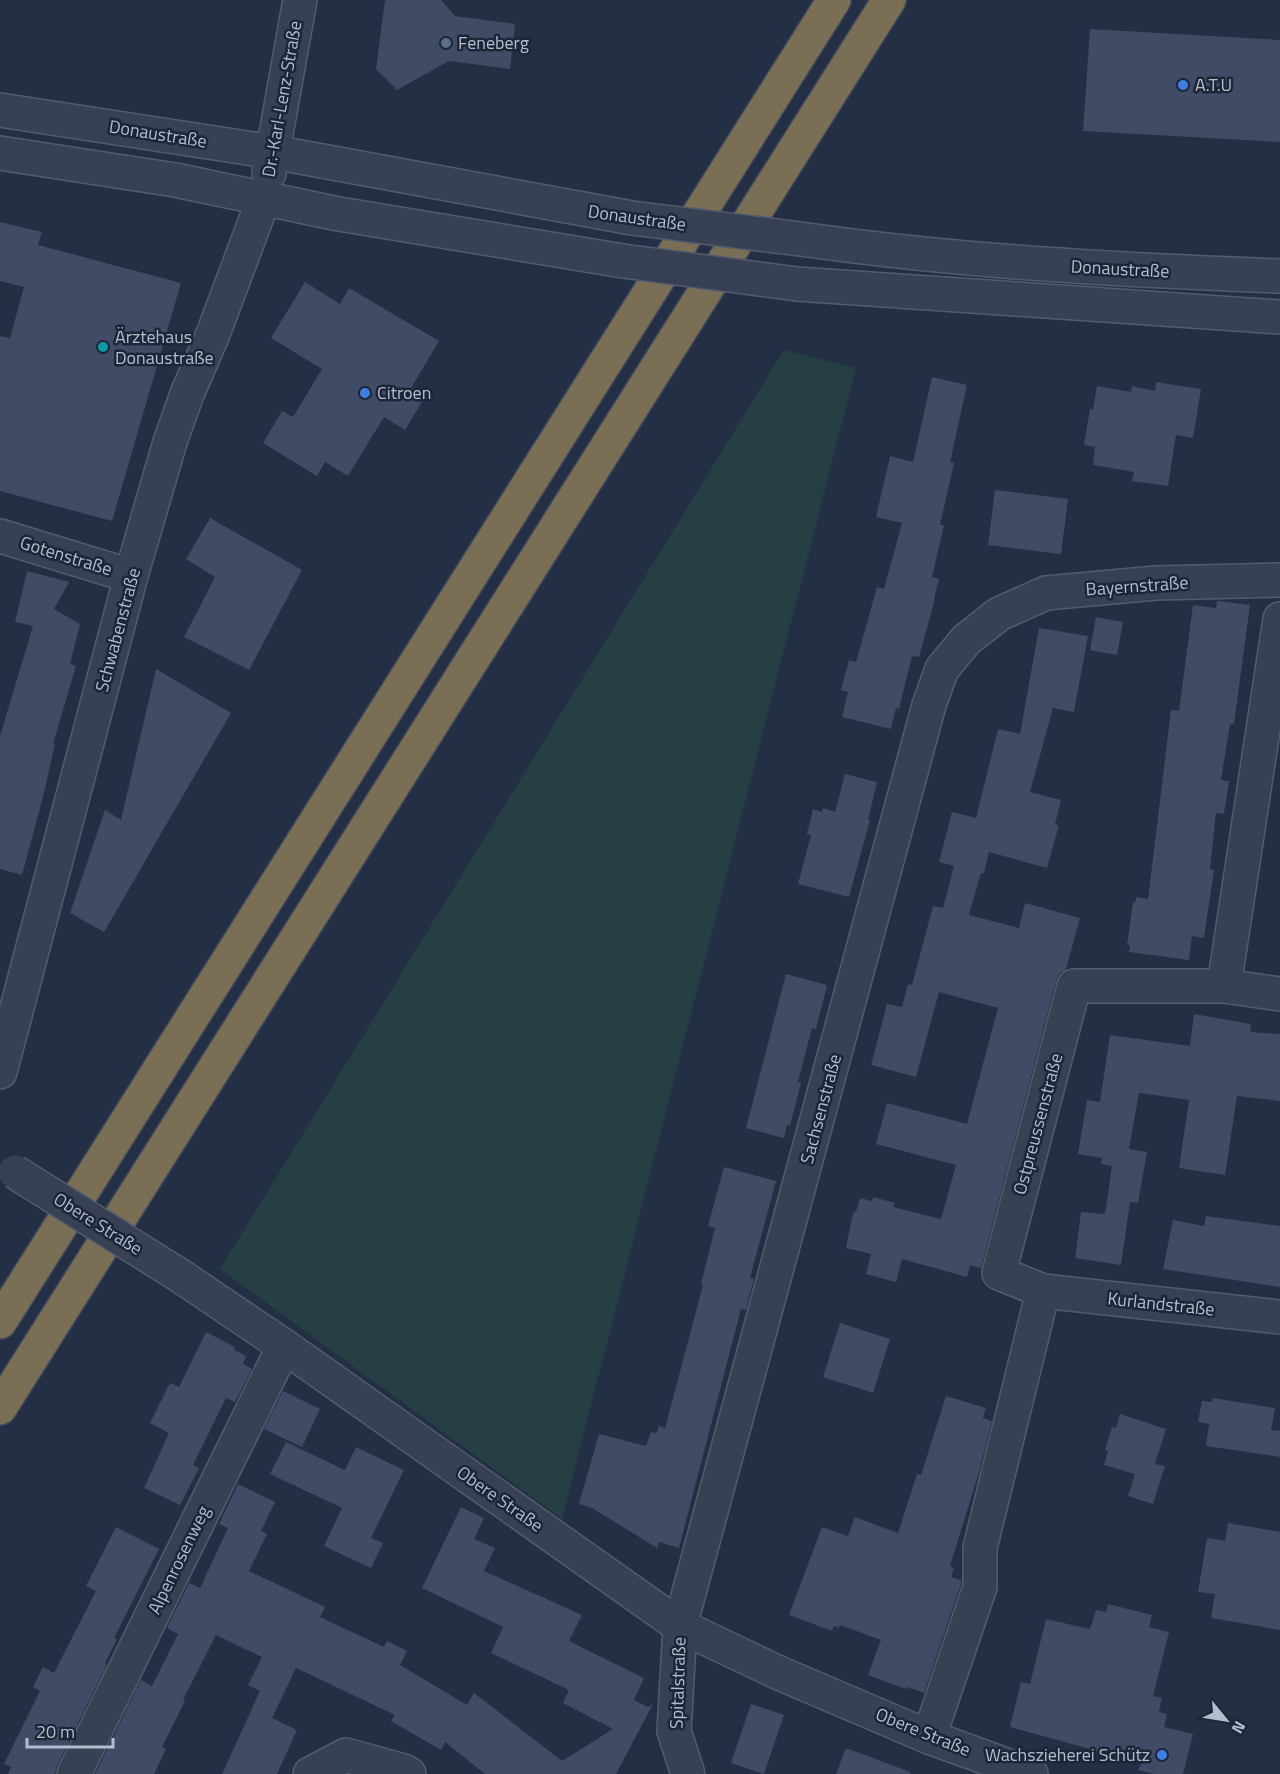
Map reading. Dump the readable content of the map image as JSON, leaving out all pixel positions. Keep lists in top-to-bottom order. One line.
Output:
{"streets":{"street":["Dr.-Karl-Lenz-Straße","Donaustraße","Gotenstraße","Bayernstraße","Schwabenstraße","Sachsenstraße","Ostpreussenstraße","Obere Straße","Kurlandstraße","Alpenrosenweg","Spitalstraße"]},"crossings":[["Dr.-Karl-Lenz-Straße","Donaustraße"],["Dr.-Karl-Lenz-Straße","Schwabenstraße"],["Donaustraße","Schwabenstraße"],["Gotenstraße","Schwabenstraße"],["Bayernstraße","Sachsenstraße"],["Sachsenstraße","Obere Straße"],["Sachsenstraße","Spitalstraße"],["Ostpreussenstraße","Kurlandstraße"],["Obere Straße","Alpenrosenweg"],["Obere Straße","Spitalstraße"]],"places":["Feneberg","A.T.U","Ärztehaus Donaustraße","Citroen","Wachszieherei Schütz"],"scale_bar":"20 m","north":"bottom right"}
